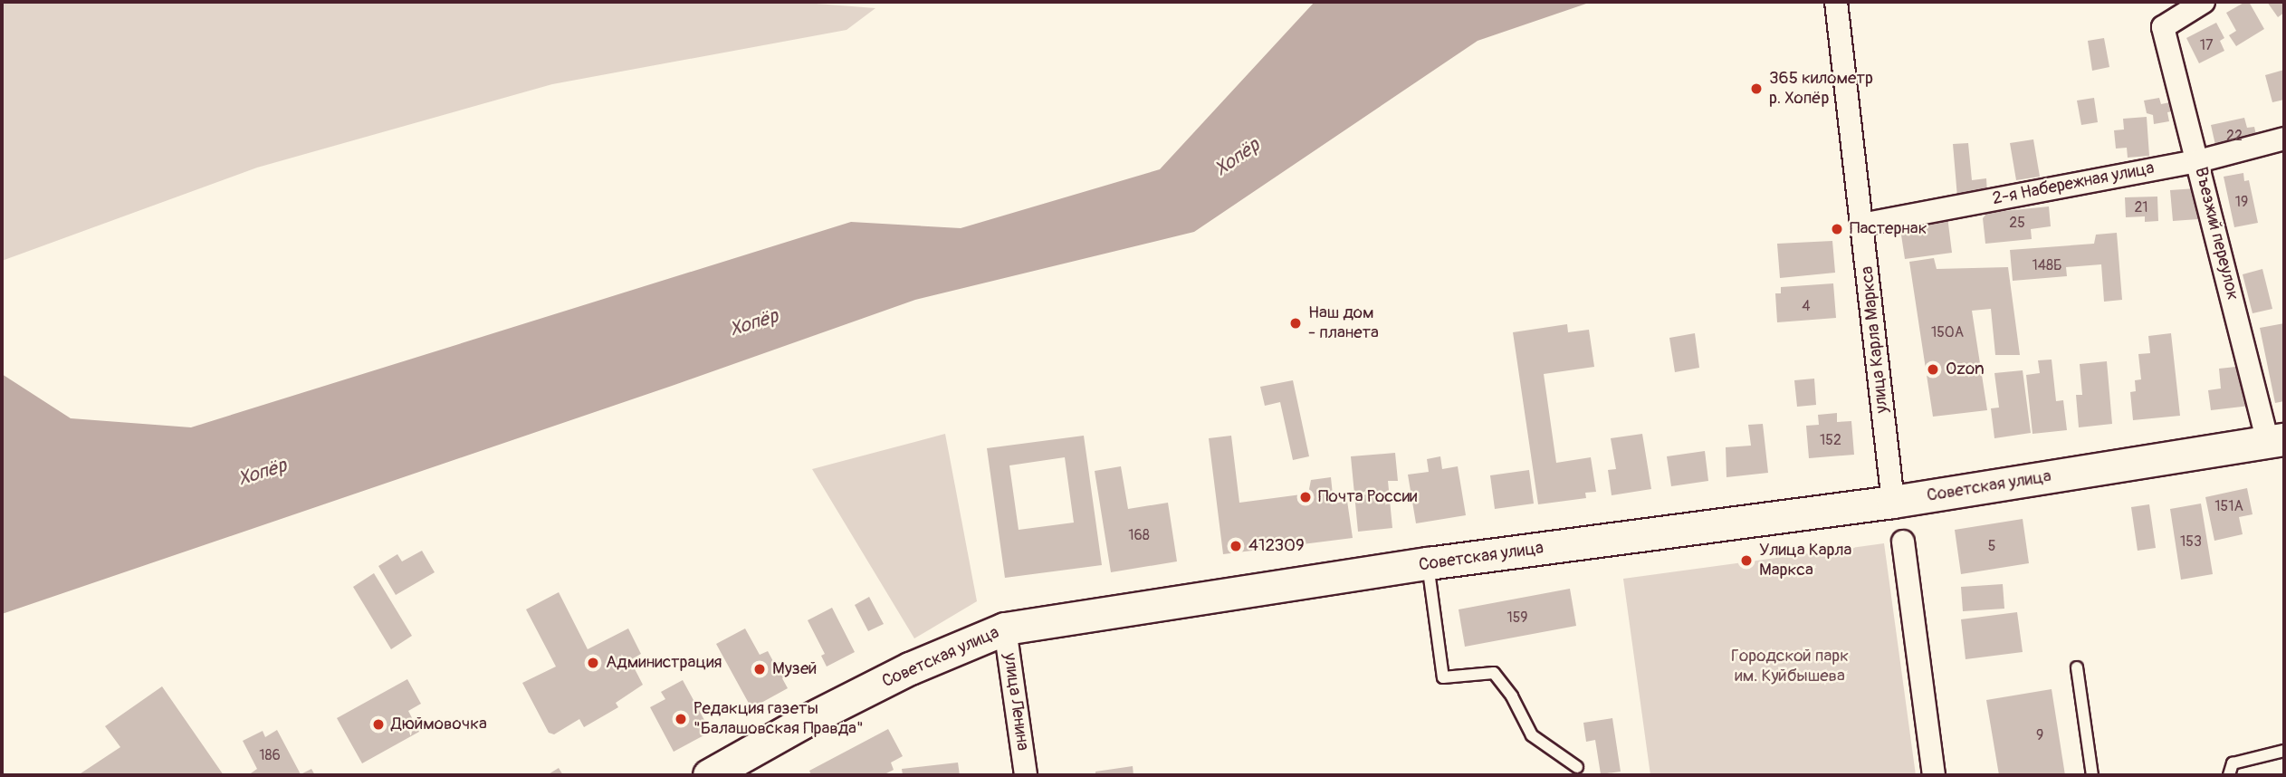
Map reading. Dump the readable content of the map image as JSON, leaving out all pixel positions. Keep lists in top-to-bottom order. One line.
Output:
{"streets":{"street":["2-я Набережная улица","Въезжий переулок","улица Карла Маркса","Советская улица","улица Ленина"]},"crossings":[["2-я Набережная улица","Въезжий переулок"],["2-я Набережная улица","улица Карла Маркса"],["Въезжий переулок","Советская улица"],["улица Карла Маркса","Советская улица"],["Советская улица","улица Ленина"]],"water":["Хопёр"],"parks":["Городской парк им. Куйбышева"],"places":["365 километр р. Хопёр","Пастернак","Наш дом - планета","Ozon","Почта России","412309","Улица Карла Маркса","Администрация","Музей","Редакция газеты \"Балашовская Правда\"","Дюймовочка"],"house_numbers":["17","22","19","21","25","148Б","4","150А","152","151А","168","153","5","159","9","186"]}
